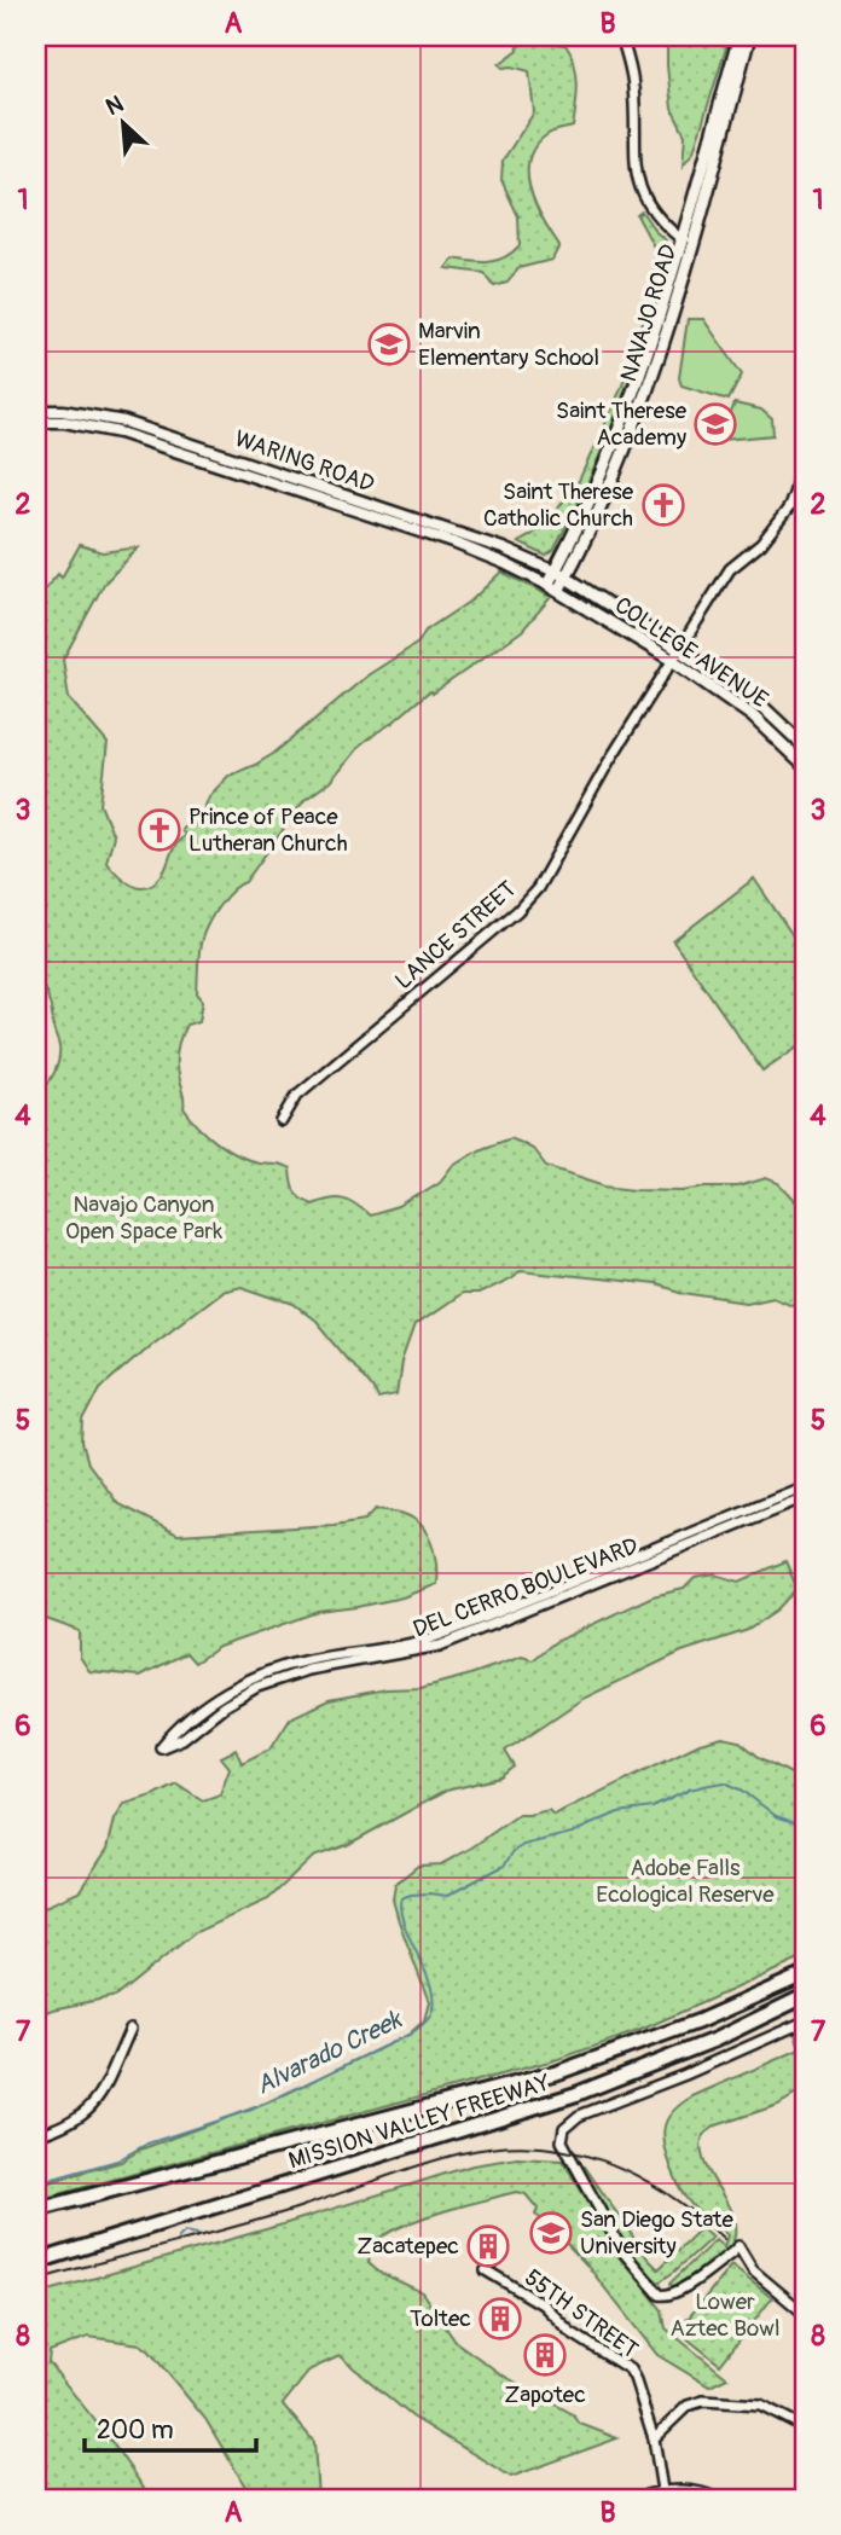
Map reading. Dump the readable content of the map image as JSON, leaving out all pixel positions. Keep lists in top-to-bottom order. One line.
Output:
{"streets":{"highway":["MISSION VALLEY FREEWAY"],"main road":["NAVAJO ROAD","WARING ROAD","COLLEGE AVENUE"],"street":["LANCE STREET","DEL CERRO BOULEVARD","55TH STREET"]},"crossings":[["NAVAJO ROAD","WARING ROAD"],["NAVAJO ROAD","COLLEGE AVENUE"],["WARING ROAD","COLLEGE AVENUE"],["COLLEGE AVENUE","LANCE STREET"]],"water":["Alvarado Creek"],"parks":["Navajo Canyon Open Space Park","Adobe Falls Ecological Reserve","Lower Aztec Bowl"],"places":{"school or university":["Marvin Elementary School","Saint Therese Academy","San Diego State University"],"church":["Saint Therese Catholic Church","Prince of Peace Lutheran Church"],"building":["Zacatepec","Toltec","Zapotec"]},"scale_bar":"200 m","north":"top left","grid":{"columns":["A","B"],"rows":["1","2","3","4","5","6","7","8"]}}
